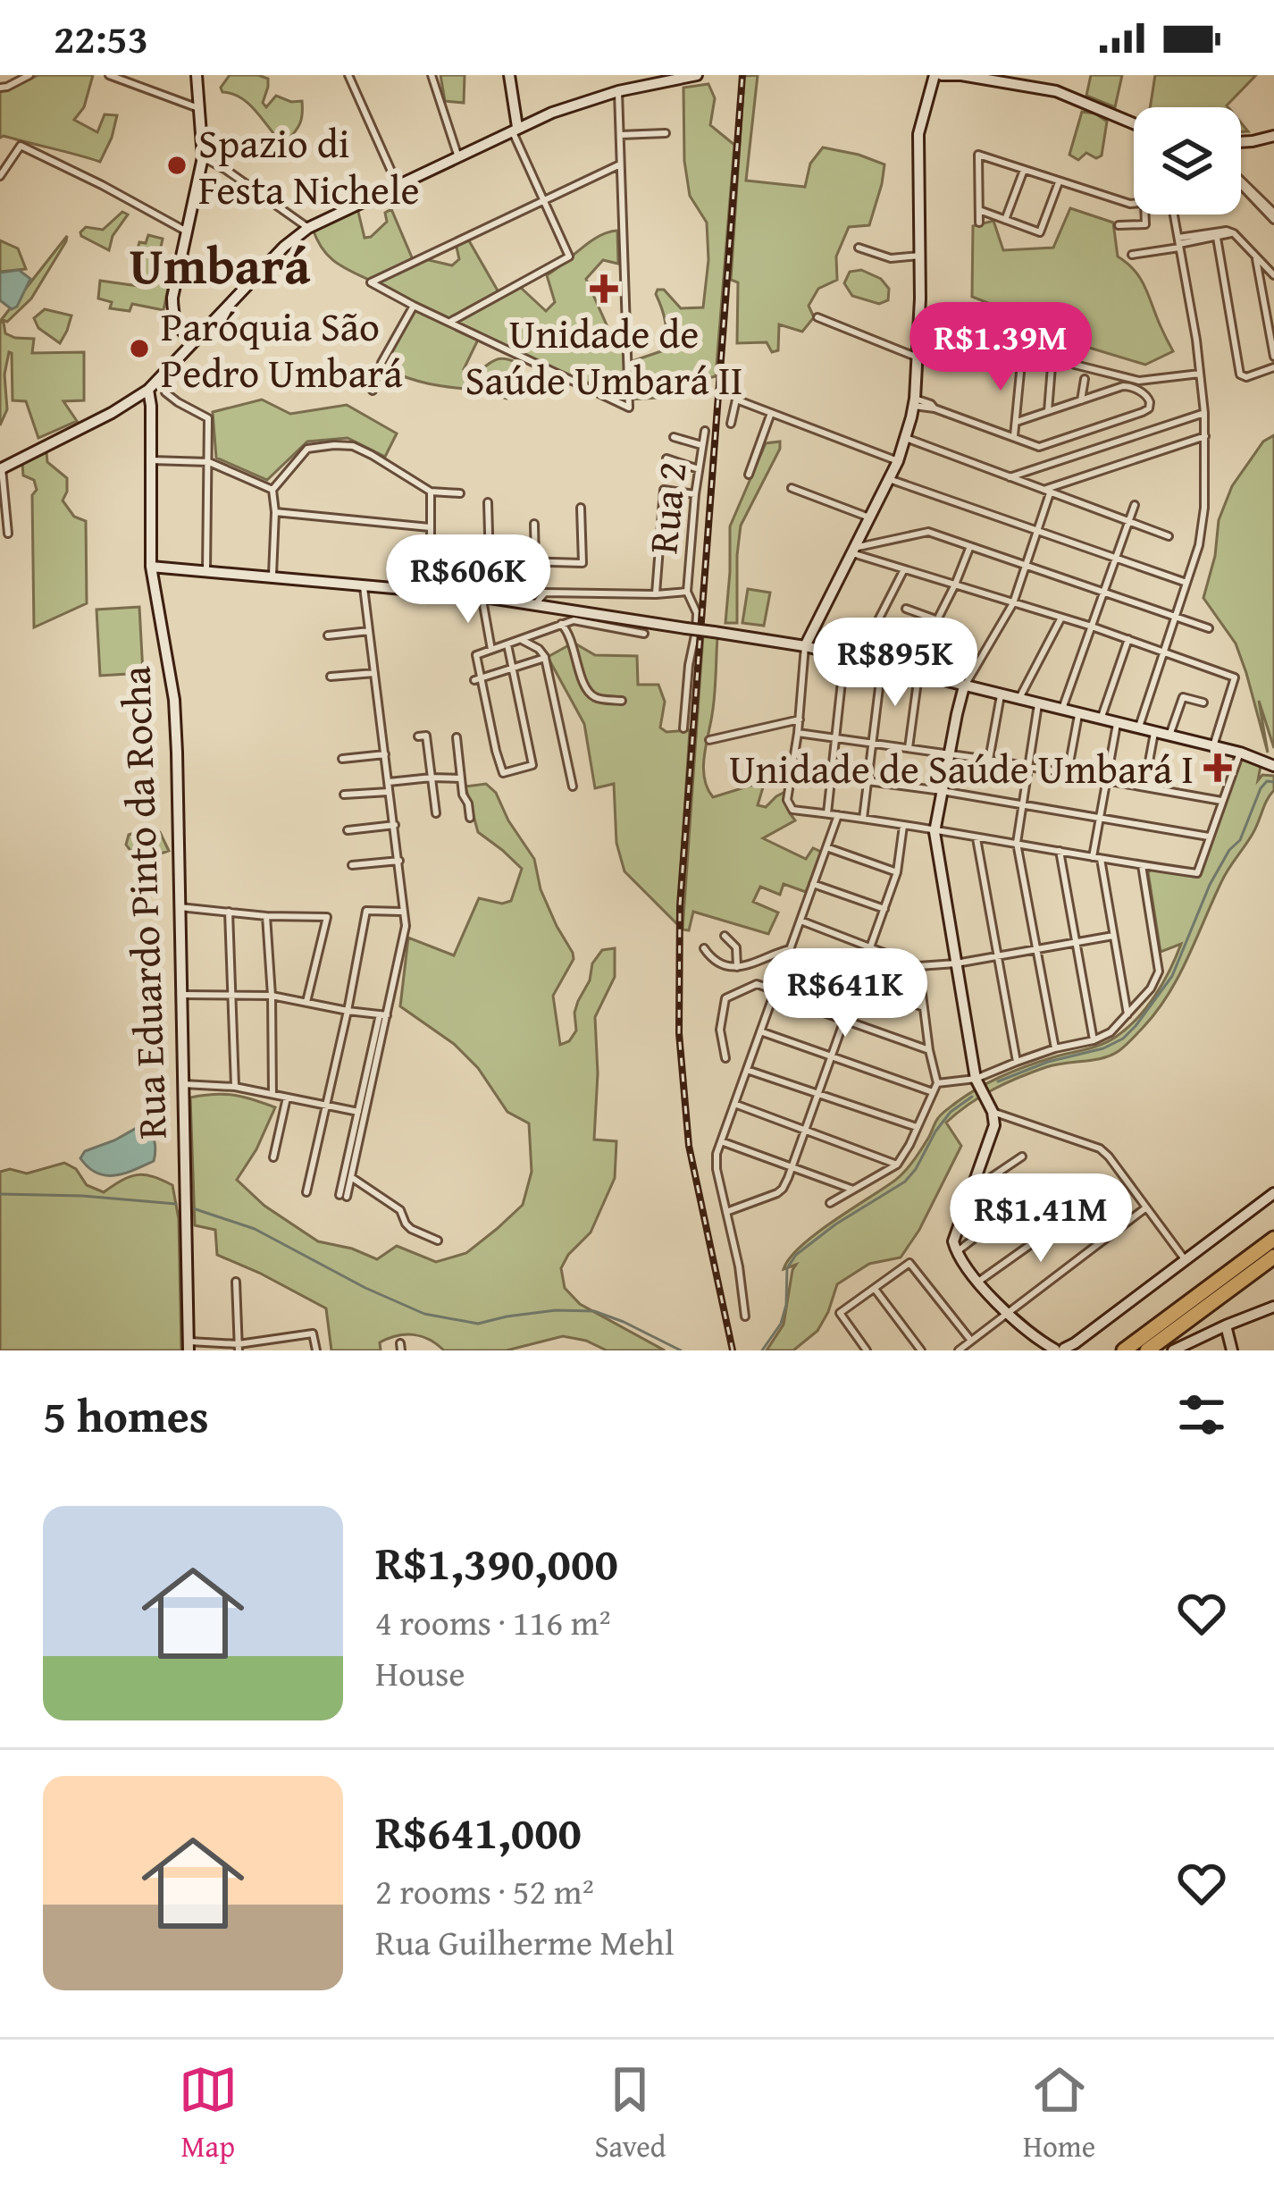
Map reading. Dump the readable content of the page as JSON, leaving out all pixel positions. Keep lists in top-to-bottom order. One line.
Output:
{"streets":{"street":["Rua 2","Rua Eduardo Pinto da Rocha"]},"districts":["Umbará"],"places":{"other":["Spazio di Festa Nichele","Paróquia São Pedro Umbará"],"health":["Unidade de Saúde Umbará II","Unidade de Saúde Umbará I"]},"page":{"status":"22:53","price":["R$1.39M","R$606K","R$895K","R$641K","R$1.41M"],"heading":"5 homes","list":[{"name":"R$1,390,000","note":"4 rooms · 116 m² · House"},{"name":"R$641,000","note":"2 rooms · 52 m² · Rua Guilherme Mehl"}],"tabs":["Map","Saved","Home"]}}
